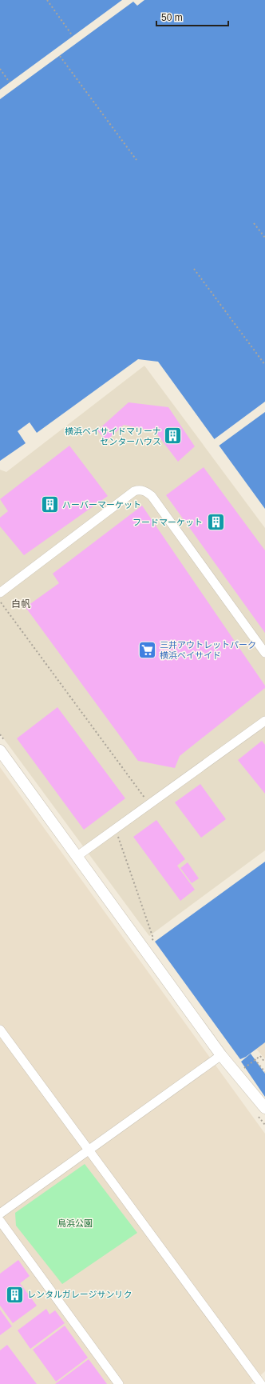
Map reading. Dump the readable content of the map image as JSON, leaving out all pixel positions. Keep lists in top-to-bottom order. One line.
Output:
{"districts":["白帆"],"parks":["鳥浜公園"],"places":{"building":["横浜ベイサイドマリーナ センターハウス","ハーバーマーケット","フードマーケット","レンタルガレージサンリク"],"supermarket":["三井アウトレットパーク 横浜ベイサイド"]},"scale_bar":"50 m"}
